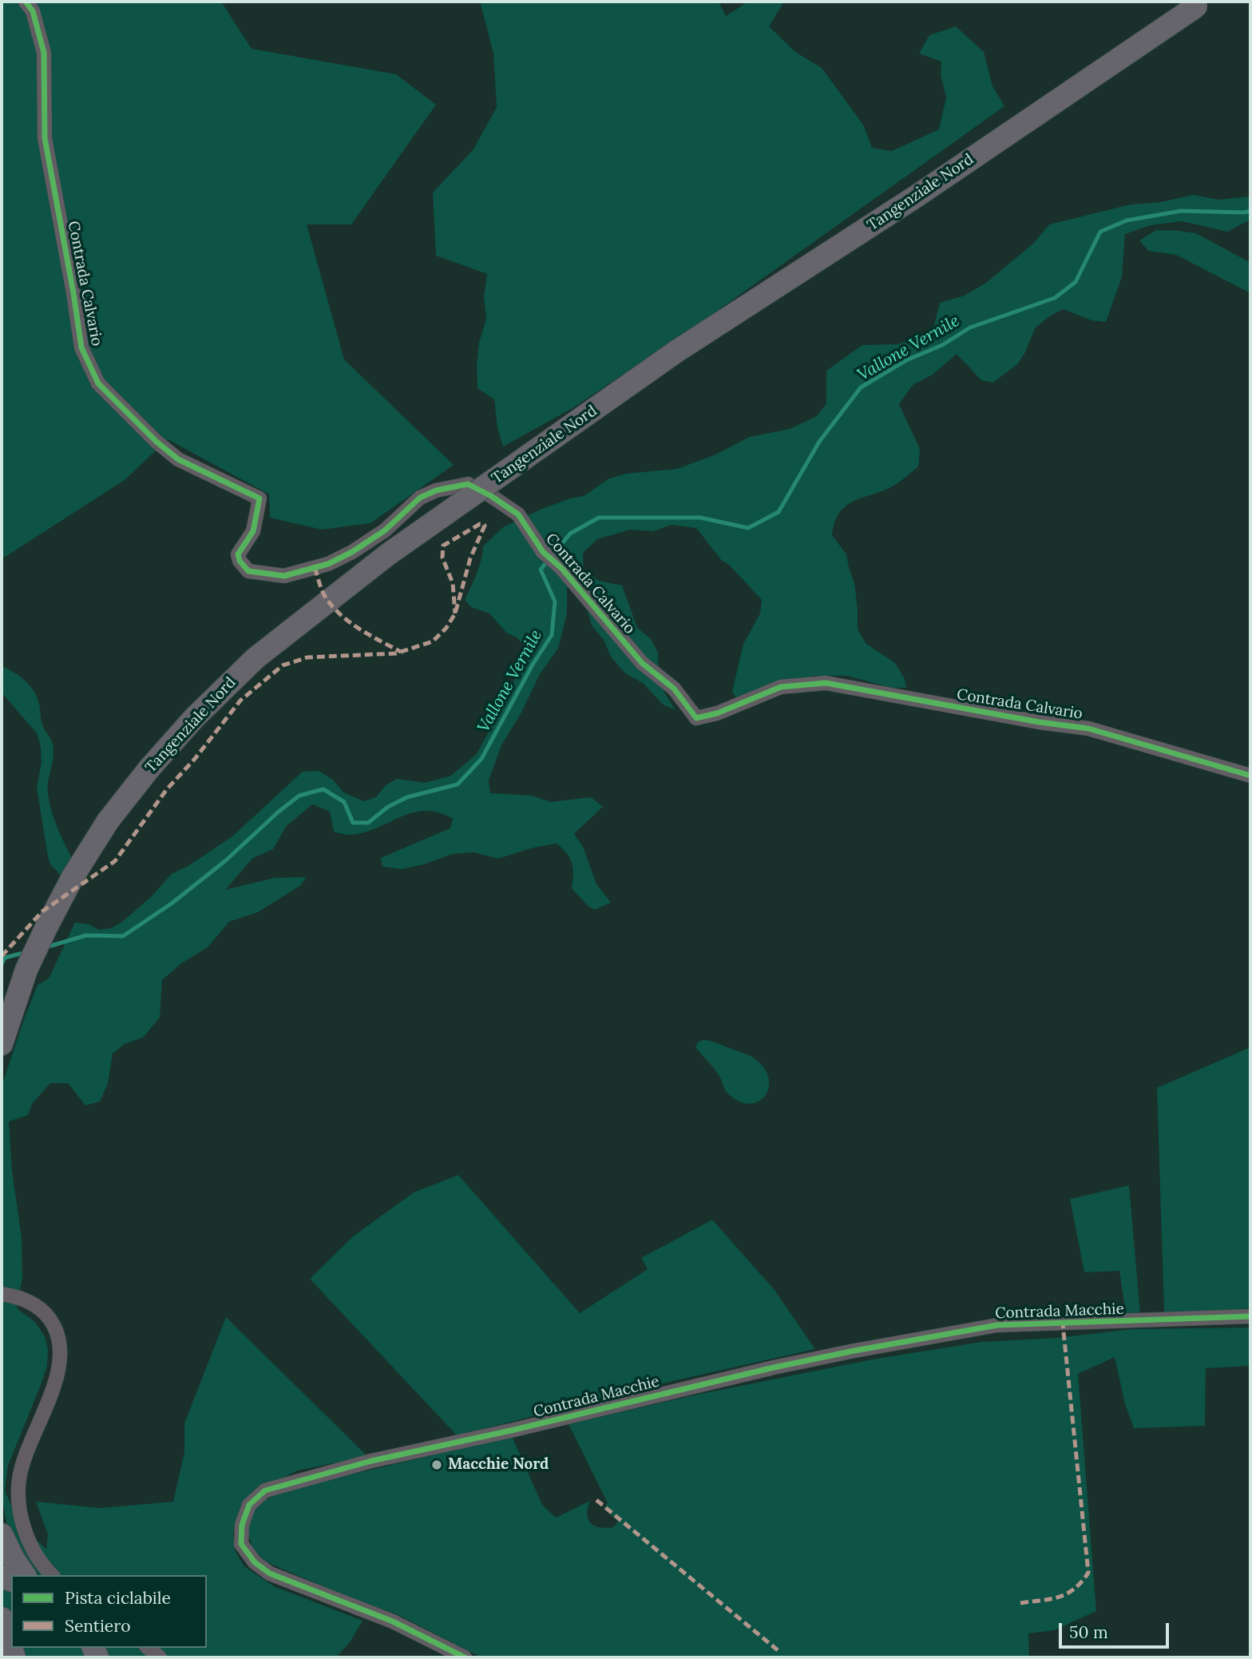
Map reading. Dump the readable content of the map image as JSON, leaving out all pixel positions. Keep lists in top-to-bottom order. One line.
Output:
{"streets":{"main road":["Tangenziale Nord"],"street":["Contrada Calvario","Contrada Macchie"]},"water":["Vallone Vernile"],"places":["Macchie Nord"],"legend":["Pista ciclabile","Sentiero"],"scale_bar":"50 m"}
